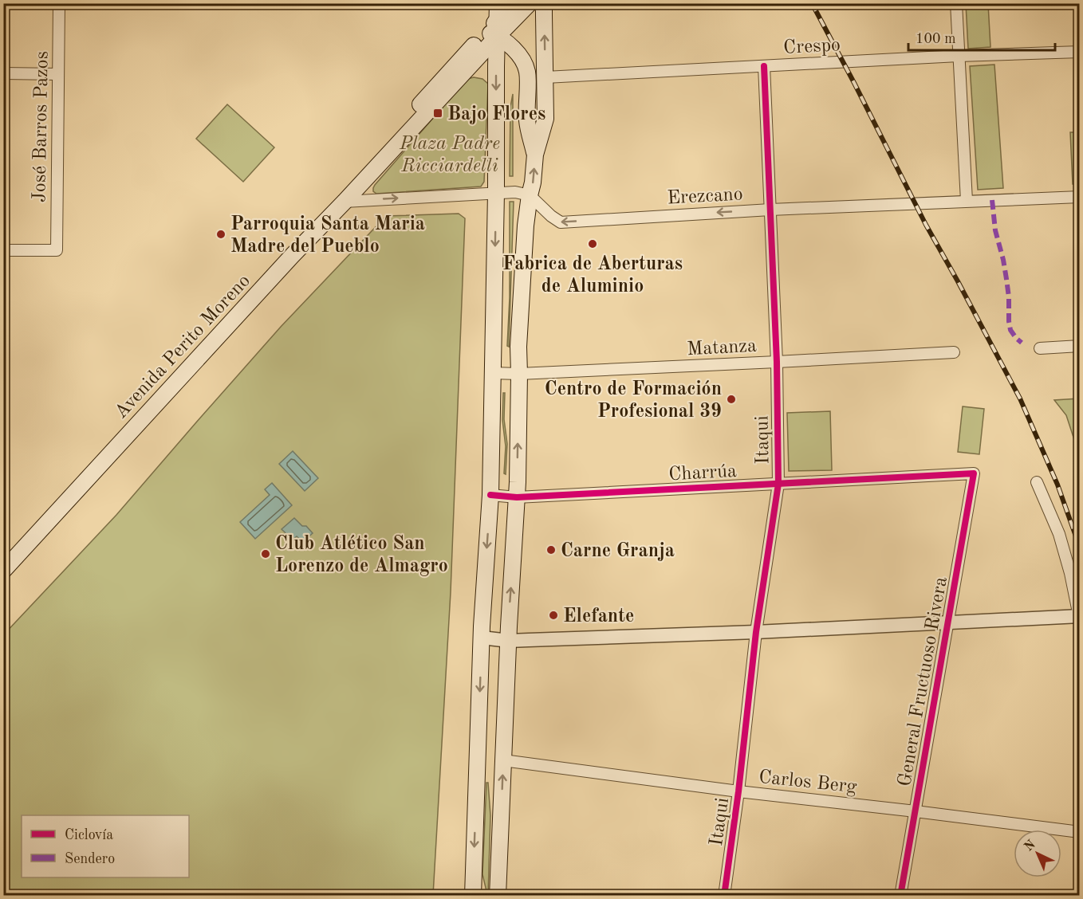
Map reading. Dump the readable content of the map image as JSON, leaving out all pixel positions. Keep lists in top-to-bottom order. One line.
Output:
{"streets":{"main road":["Avenida Perito Moreno"],"street":["Crespo","José Barros Pazos","Erezcano","Matanza","Itaqui","Charrúa","General Fructuoso Rivera","Carlos Berg"]},"crossings":[["Crespo","Itaqui"],["Erezcano","Itaqui"],["Matanza","Itaqui"],["Itaqui","Charrúa"],["Itaqui","Carlos Berg"],["Charrúa","General Fructuoso Rivera"],["General Fructuoso Rivera","Carlos Berg"]],"one_way":["Erezcano"],"parks":["Plaza Padre Ricciardelli"],"places":{"transit":["Bajo Flores"],"other":["Parroquia Santa Maria Madre del Pueblo","Fabrica de Aberturas de Aluminio","Centro de Formación Profesional 39","Carne Granja","Club Atlético San Lorenzo de Almagro","Elefante"]},"legend":["Ciclovía","Sendero"],"scale_bar":"100 m","north":"top left"}
